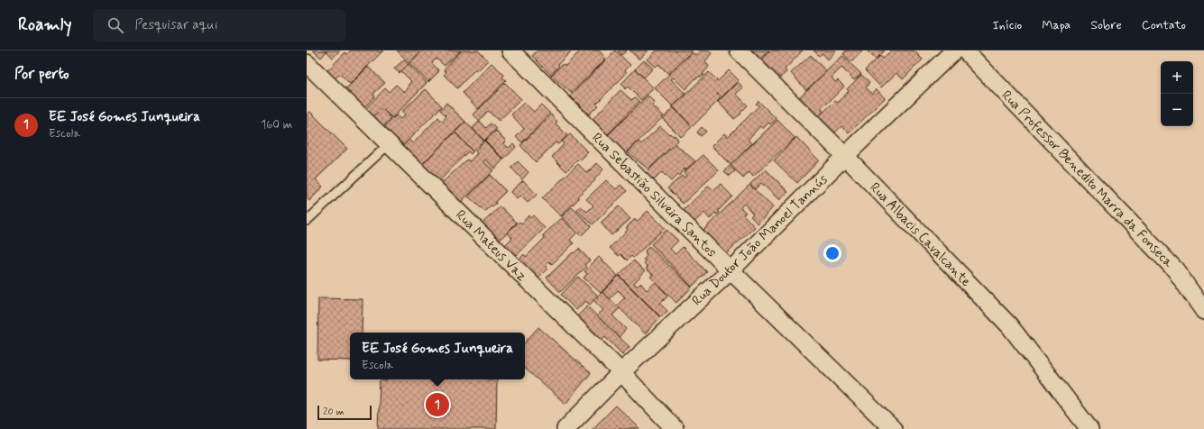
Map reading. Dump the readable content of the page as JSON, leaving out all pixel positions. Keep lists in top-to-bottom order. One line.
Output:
{"streets":{"street":["Rua Professor Benedito Marra da Fonseca","Rua Sebastião Silveira Santos","Rua Albacis Cavalcante","Rua Doutor João Manoel Tannús","Rua Mateus Vaz"]},"crossings":[["Rua Sebastião Silveira Santos","Rua Doutor João Manoel Tannús"],["Rua Albacis Cavalcante","Rua Doutor João Manoel Tannús"],["Rua Doutor João Manoel Tannús","Rua Mateus Vaz"]],"scale_bar":"20 m","page":{"header":"Roamly","search":"Pesquisar aqui","nav":["Início","Mapa","Sobre","Contato"],"heading":"Por perto","map_buttons":["+","−"],"list":[{"mark":"1","name":"EE José Gomes Junqueira","note":"Escola","value":"160 m"}],"popup":["EE José Gomes Junqueira","Escola"],"pins":"1","scale":"20 m"}}
